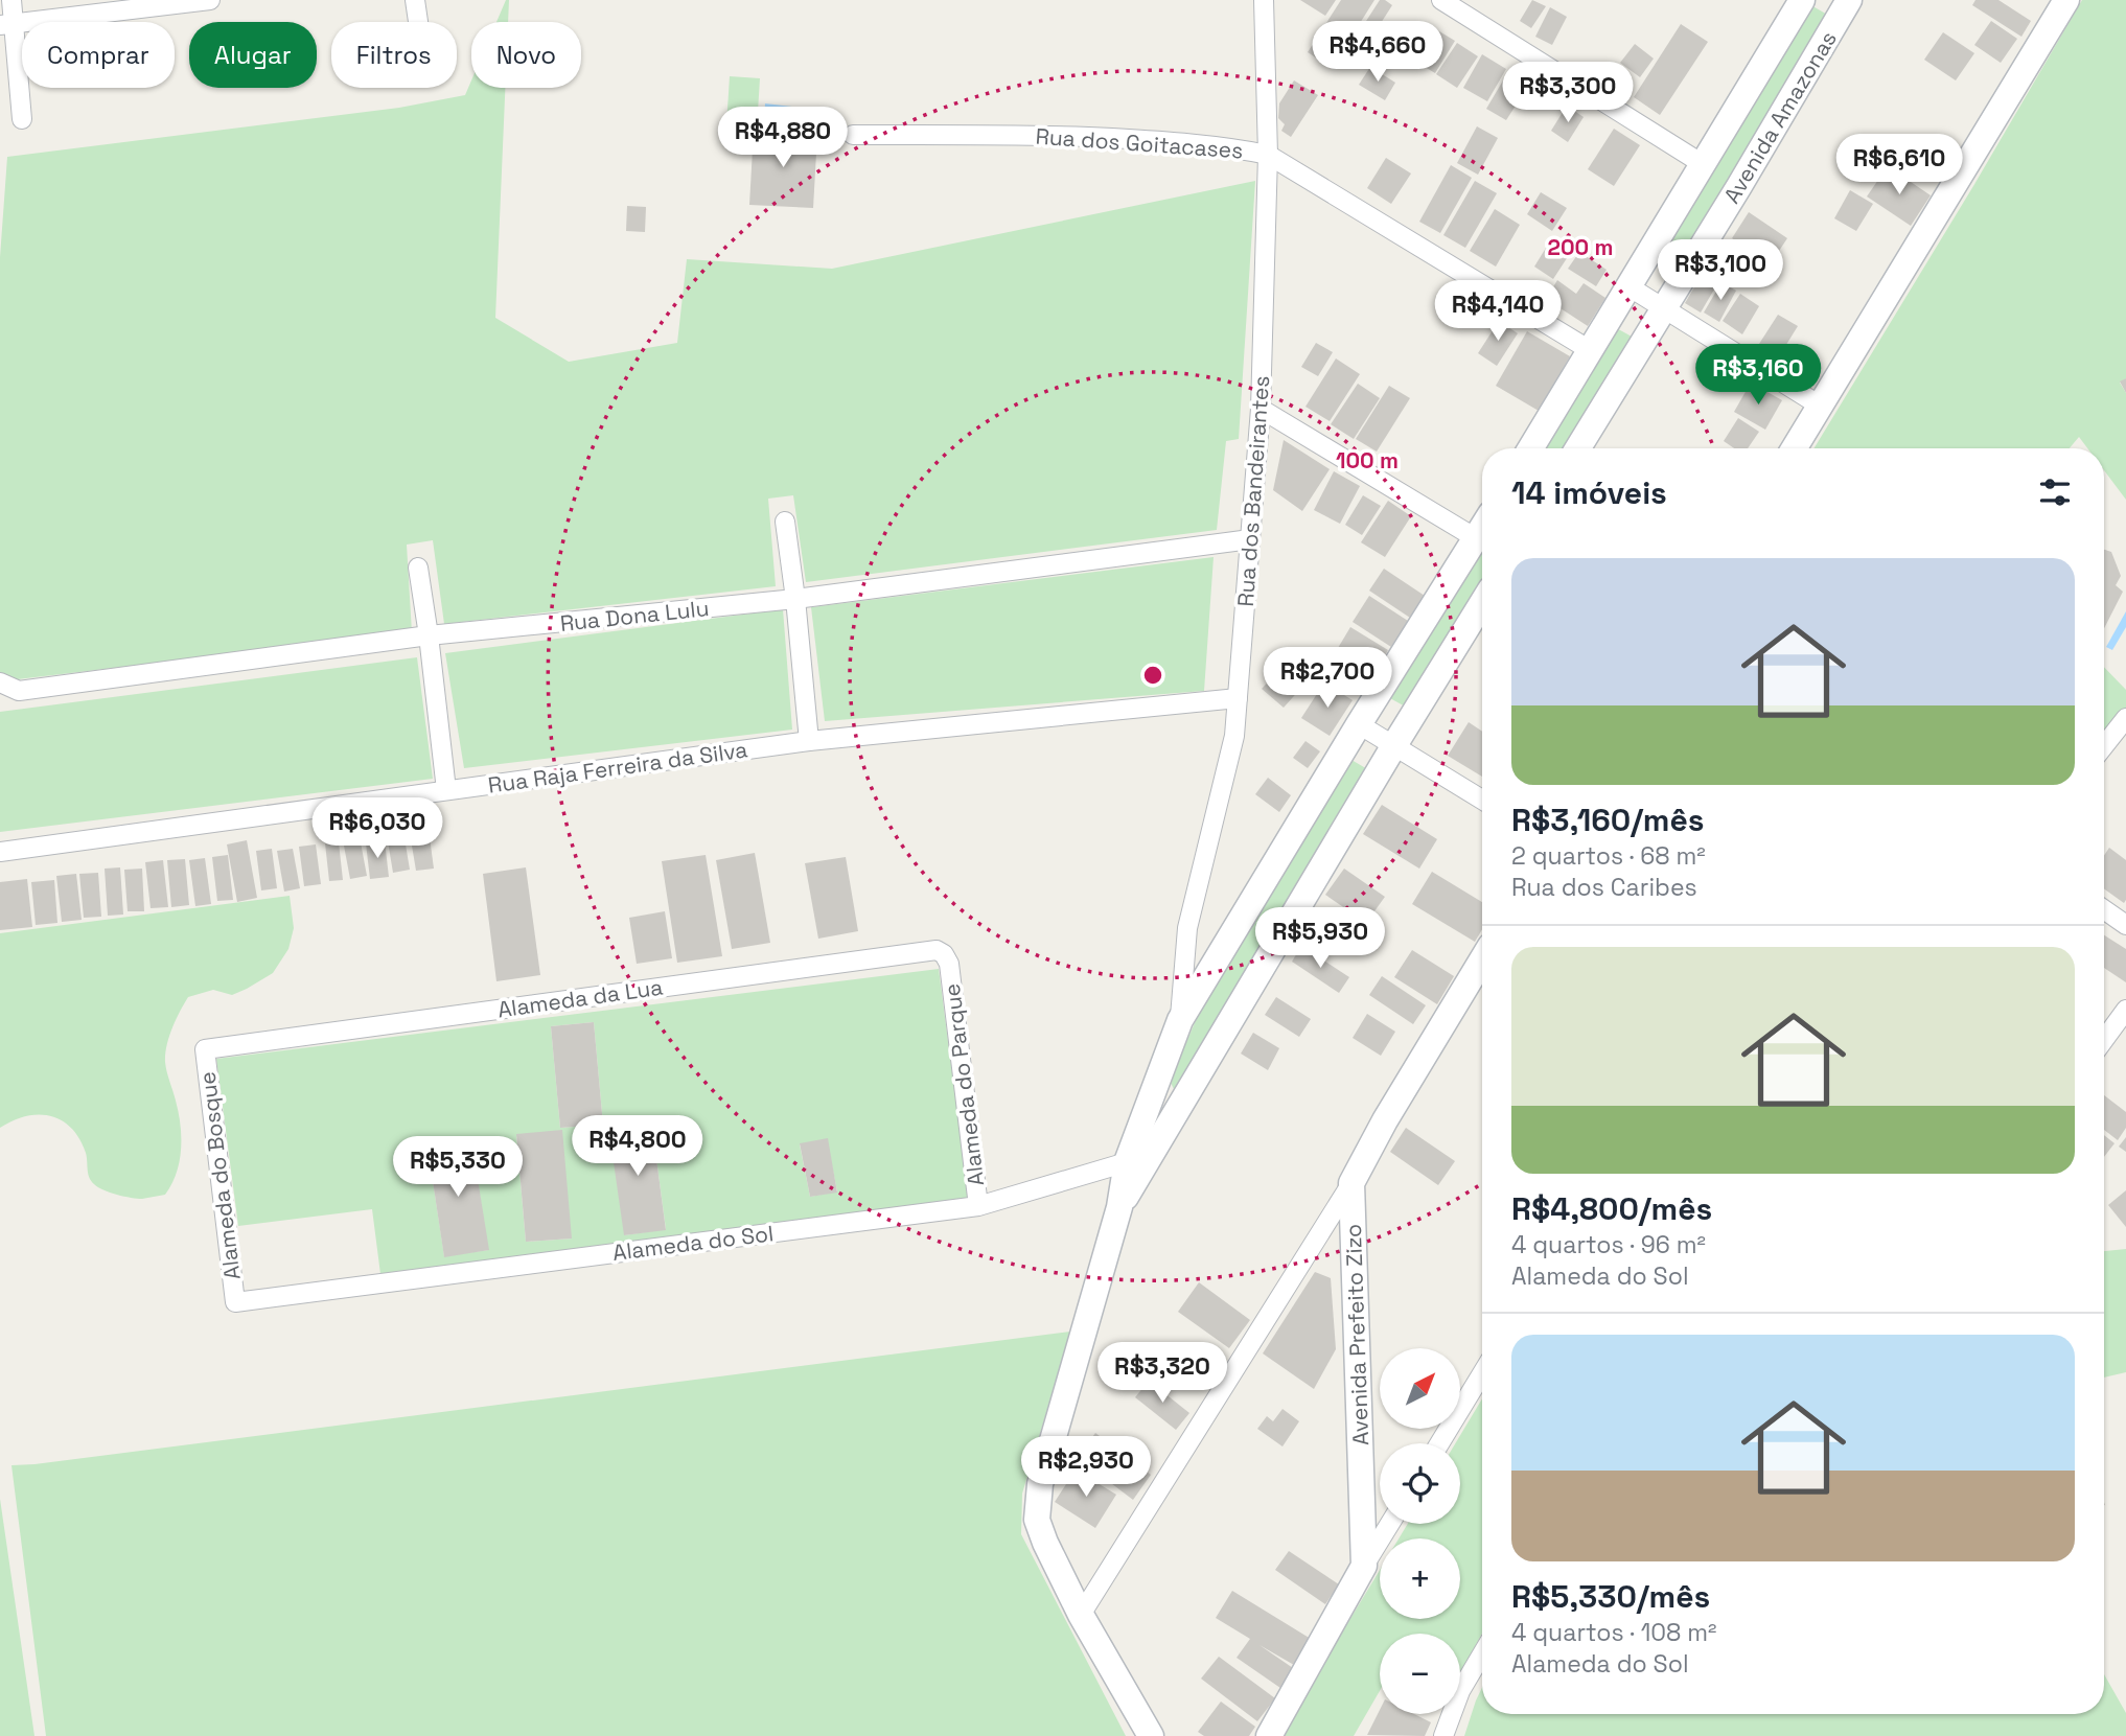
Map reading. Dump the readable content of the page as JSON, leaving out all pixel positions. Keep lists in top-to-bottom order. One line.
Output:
{"streets":{"main road":["Avenida Amazonas","Avenida Prefeito Zizo"],"street":["Rua dos Goitacases","Rua dos Bandeirantes","Rua Dona Lulu","Rua Raja Ferreira da Silva","Alameda da Lua","Alameda do Parque","Alameda do Bosque","Alameda do Sol"]},"crossings":[["Avenida Amazonas","Rua dos Goitacases"],["Rua dos Goitacases","Rua dos Bandeirantes"],["Rua dos Bandeirantes","Rua Dona Lulu"],["Rua dos Bandeirantes","Rua Raja Ferreira da Silva"],["Alameda da Lua","Alameda do Parque"],["Alameda da Lua","Alameda do Bosque"],["Alameda do Parque","Alameda do Sol"],["Alameda do Bosque","Alameda do Sol"]],"north":"top right","page":{"price":["R$4,660","R$3,300","R$4,880","R$6,610","R$3,100","R$4,140","R$3,160","R$2,700","R$6,030","R$5,930","R$4,800","R$5,330","R$3,320","R$2,930"],"chip":["Comprar","Alugar","Filtros","Novo"],"heading":"14 imóveis","list":[{"name":"R$3,160/mês","note":"2 quartos · 68 m² · Rua dos Caribes"},{"name":"R$4,800/mês","note":"4 quartos · 96 m² · Alameda do Sol"},{"name":"R$5,330/mês","note":"4 quartos · 108 m² · Alameda do Sol"}],"map_buttons":["+","−"]},"rings":["200 m","100 m"]}
